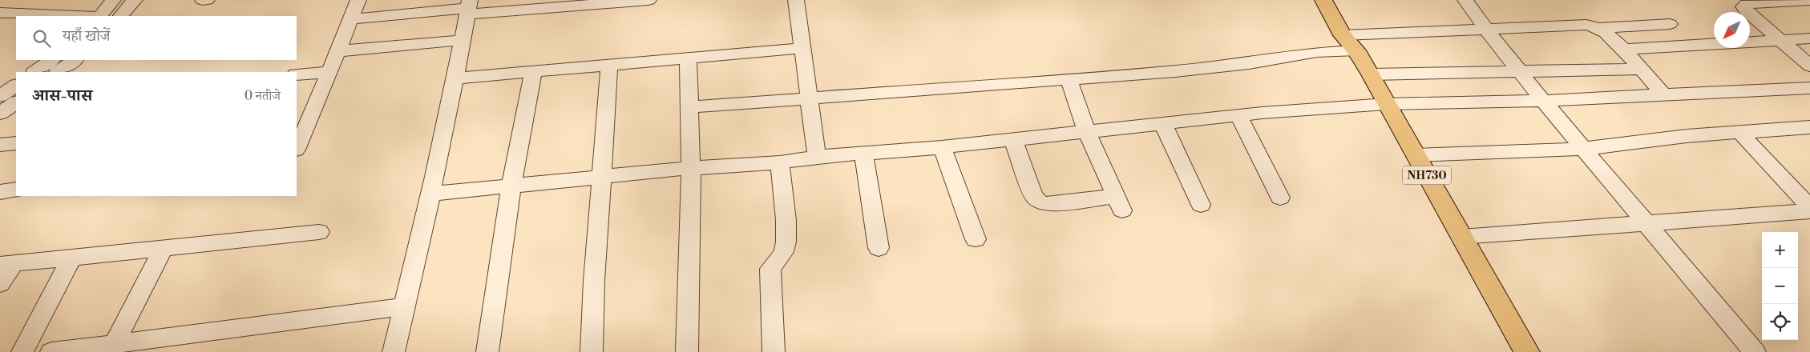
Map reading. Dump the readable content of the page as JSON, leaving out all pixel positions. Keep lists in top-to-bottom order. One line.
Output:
{"streets":{"highway":["NH730"]},"north":"bottom left","page":{"search":"यहाँ खोजें","heading":["आस-पास","0 नतीजे"],"map_buttons":["+","−"]}}
